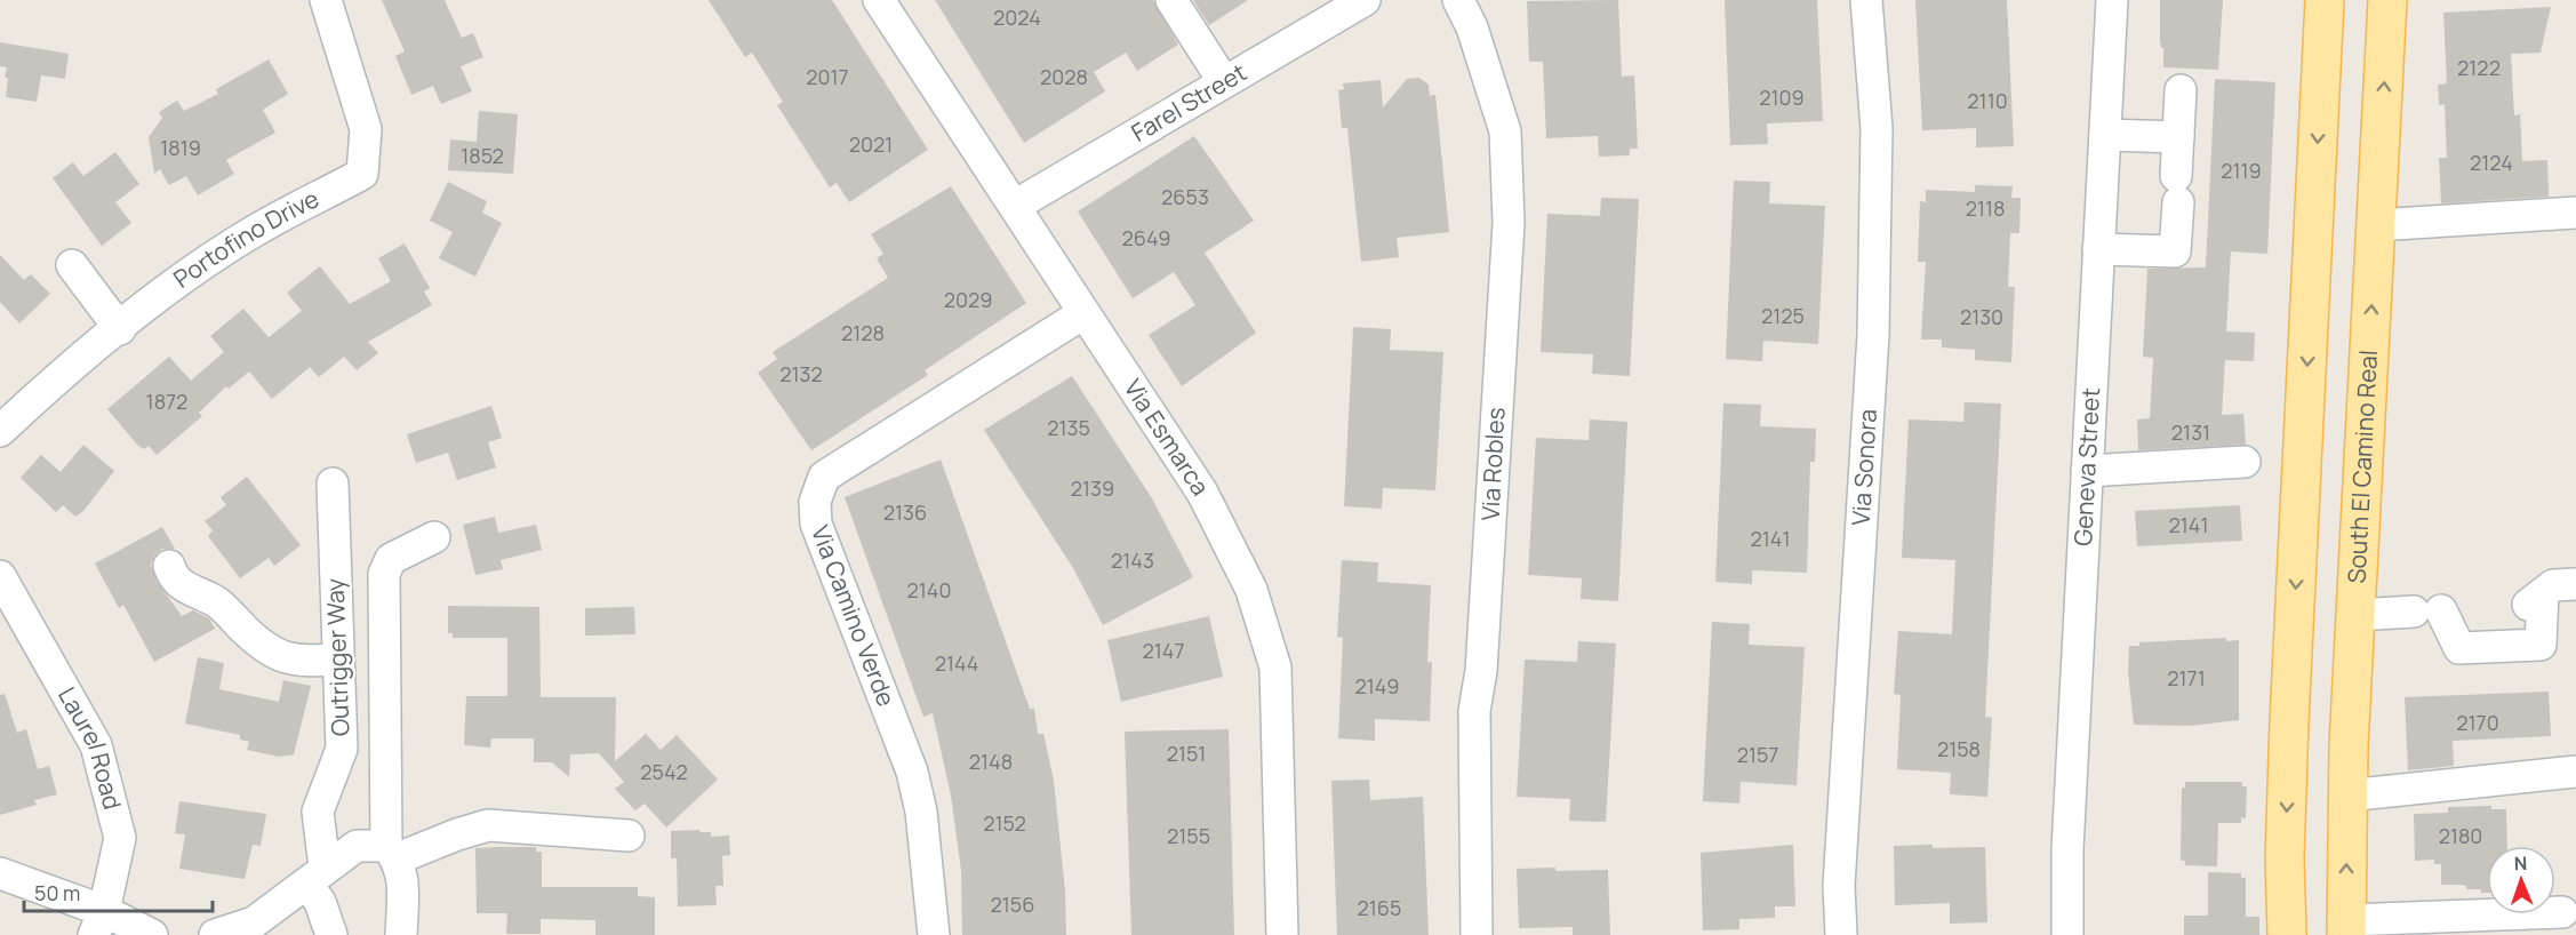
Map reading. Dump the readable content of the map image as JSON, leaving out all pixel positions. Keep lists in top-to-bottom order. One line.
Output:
{"streets":{"main road":["South El Camino Real"],"street":["Farel Street","Portofino Drive","Via Esmarca","Via Robles","Via Sonora","Geneva Street","Via Camino Verde","Outrigger Way","Laurel Road"]},"crossings":[["Farel Street","Via Esmarca"],["Via Esmarca","Via Camino Verde"]],"house_numbers":["2024","2122","2017","2028","2109","2110","2021","1819","1852","2124","2119","2653","2118","2649","2029","2125","2130","2128","2132","1872","2135","2131","2139","2136","2141","2141","2143","2140","2147","2144","2171","2149","2170","2158","2151","2157","2148","2542","2152","2155","2180","2156","2165"],"scale_bar":"50 m","north":"top"}
